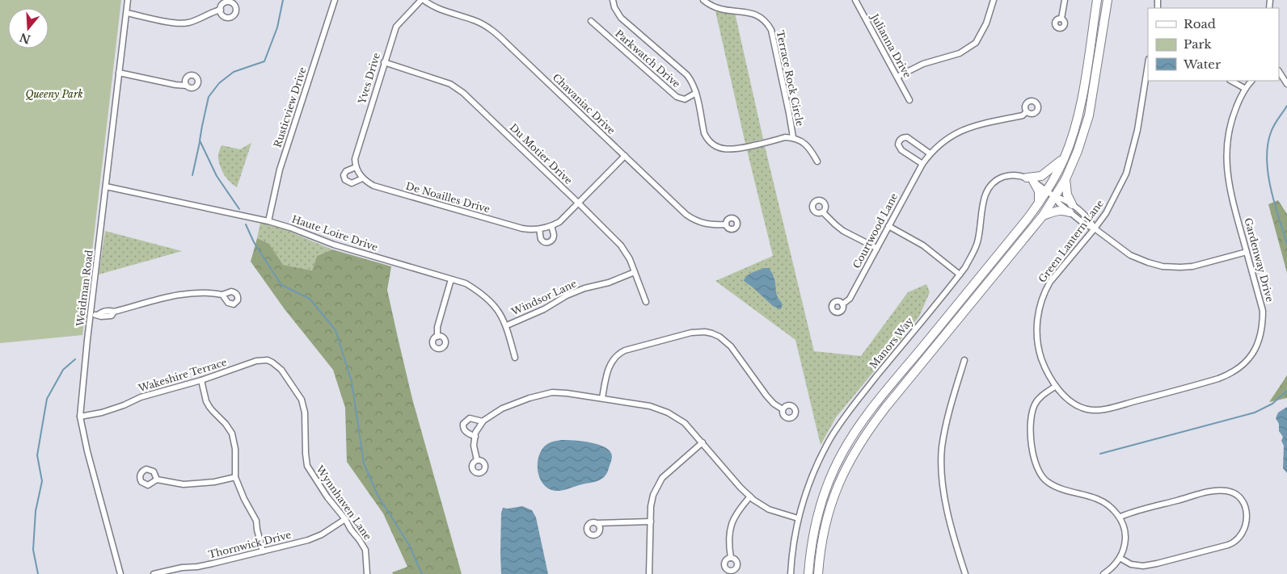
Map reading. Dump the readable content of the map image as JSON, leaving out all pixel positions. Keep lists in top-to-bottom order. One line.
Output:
{"streets":{"street":["Julianna Drive","Parkwatch Drive","Yves Drive","Terrace Rock Circle","Chavaniac Drive","Rusticview Drive","Du Motier Drive","De Noailles Drive","Courtwood Lane","Haute Loire Drive","Green Lantern Lane","Gardenway Drive","Weidman Road","Windsor Lane","Manors Way","Wakeshire Terrace","Wynnhaven Lane","Thornwick Drive"]},"crossings":[["Parkwatch Drive","Terrace Rock Circle"],["Yves Drive","Chavaniac Drive"],["Yves Drive","Du Motier Drive"],["Yves Drive","De Noailles Drive"],["Chavaniac Drive","De Noailles Drive"],["Rusticview Drive","Haute Loire Drive"],["Du Motier Drive","De Noailles Drive"],["Du Motier Drive","Windsor Lane"],["Haute Loire Drive","Weidman Road"],["Haute Loire Drive","Windsor Lane"],["Green Lantern Lane","Gardenway Drive"],["Weidman Road","Wakeshire Terrace"],["Wakeshire Terrace","Wynnhaven Lane"],["Wynnhaven Lane","Thornwick Drive"]],"parks":["Queeny Park"],"legend":["Road","Park","Water"],"north":"bottom"}
